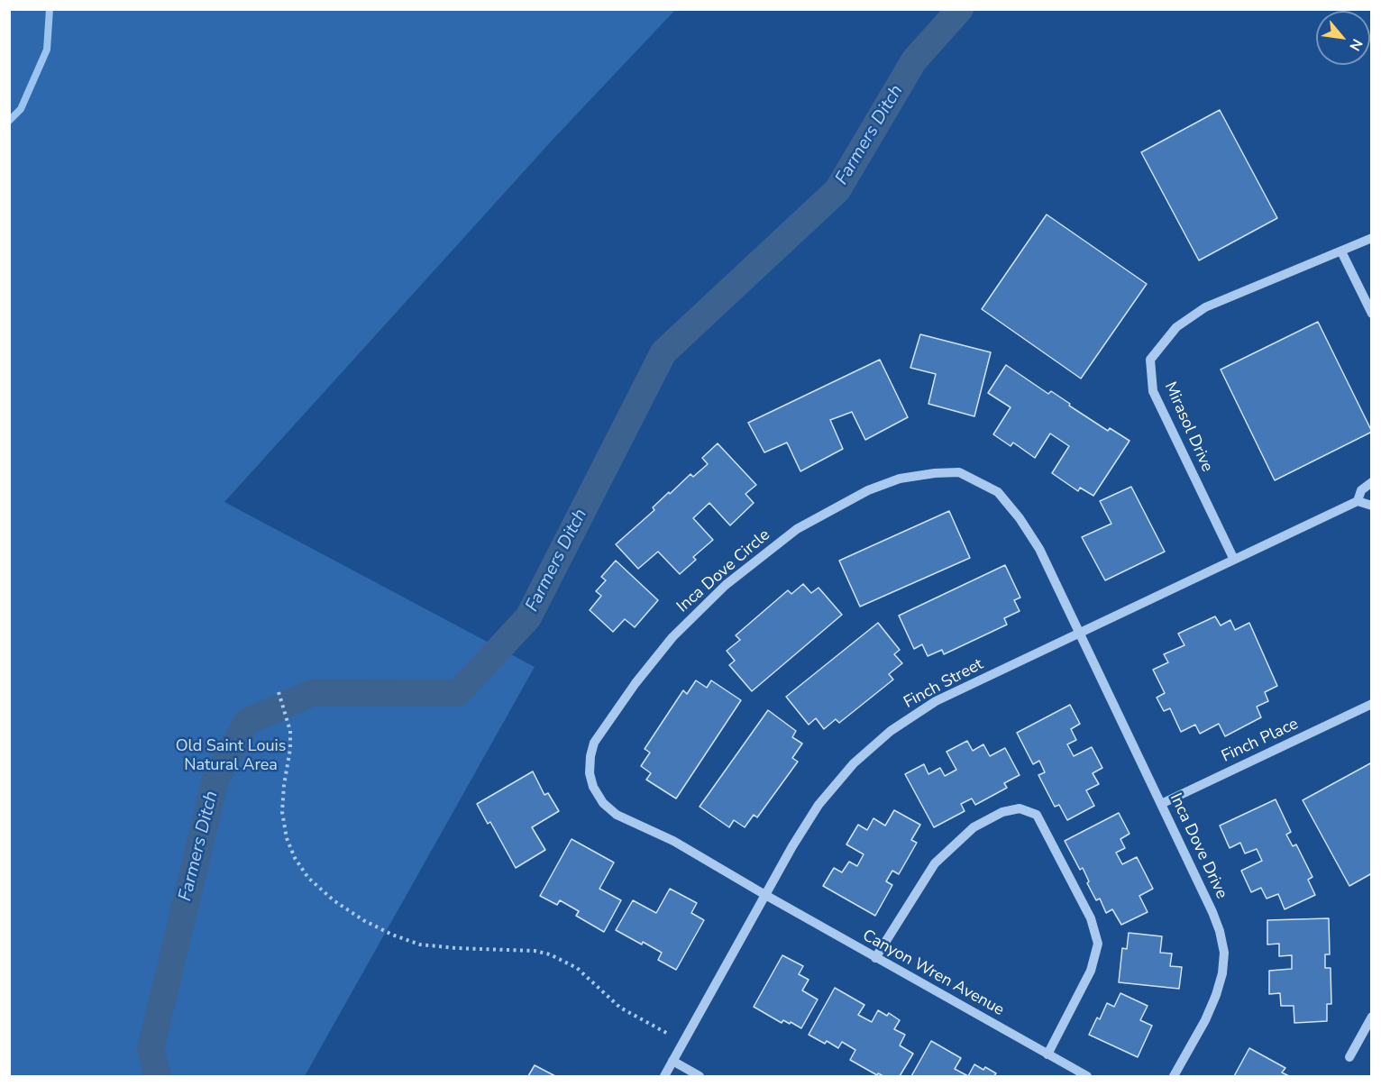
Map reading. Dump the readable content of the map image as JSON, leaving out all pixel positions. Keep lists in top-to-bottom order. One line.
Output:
{"streets":{"street":["Mirasol Drive","Inca Dove Circle","Finch Street","Finch Place","Inca Dove Drive","Canyon Wren Avenue"]},"crossings":[["Mirasol Drive","Finch Street"],["Inca Dove Circle","Finch Street"],["Inca Dove Circle","Inca Dove Drive"],["Inca Dove Circle","Canyon Wren Avenue"],["Finch Street","Inca Dove Drive"],["Finch Street","Canyon Wren Avenue"],["Finch Place","Inca Dove Drive"]],"water":["Farmers Ditch"],"parks":["Old Saint Louis Natural Area"],"north":"bottom right"}
